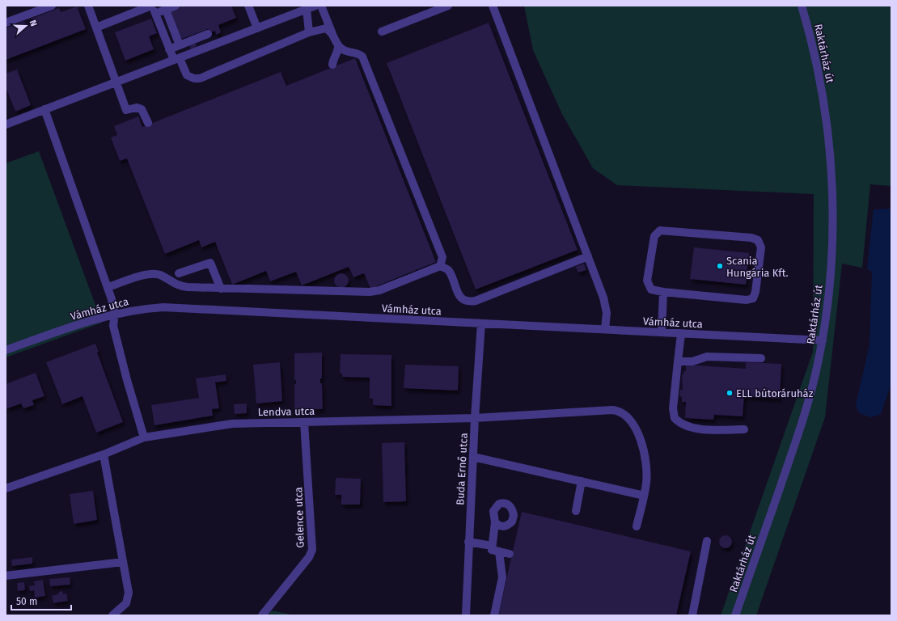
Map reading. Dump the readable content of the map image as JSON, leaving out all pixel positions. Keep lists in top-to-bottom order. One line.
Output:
{"streets":{"street":["Raktárház út","Vámház utca","Lendva utca","Buda Ernő utca","Gelence utca"]},"crossings":[["Raktárház út","Vámház utca"],["Vámház utca","Buda Ernő utca"],["Lendva utca","Buda Ernő utca"],["Lendva utca","Gelence utca"]],"places":["Scania Hungária Kft.","ELL bútoráruház"],"scale_bar":"50 m","north":"right"}
